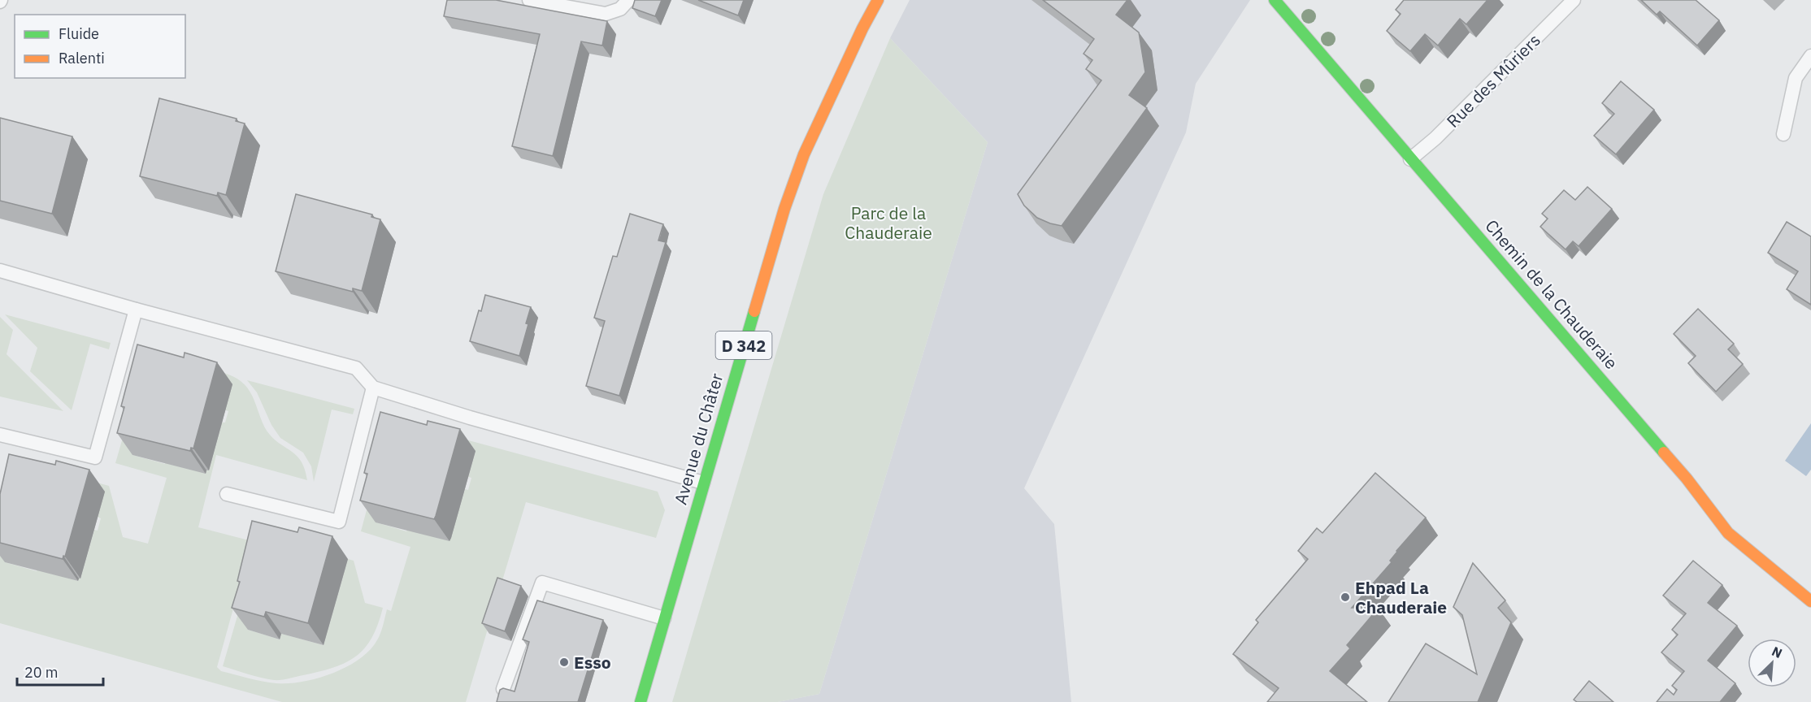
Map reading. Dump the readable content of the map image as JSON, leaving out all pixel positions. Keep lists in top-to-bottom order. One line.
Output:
{"streets":{"street":["Chemin de la Chauderaie","D 342","Avenue du Châter"],"lane":["Rue des Mûriers"]},"crossings":[["Rue des Mûriers","Chemin de la Chauderaie"]],"parks":["Parc de la Chauderaie"],"places":["Ehpad La Chauderaie","Esso"],"legend":["Fluide","Ralenti"],"scale_bar":"20 m","north":"top right"}
